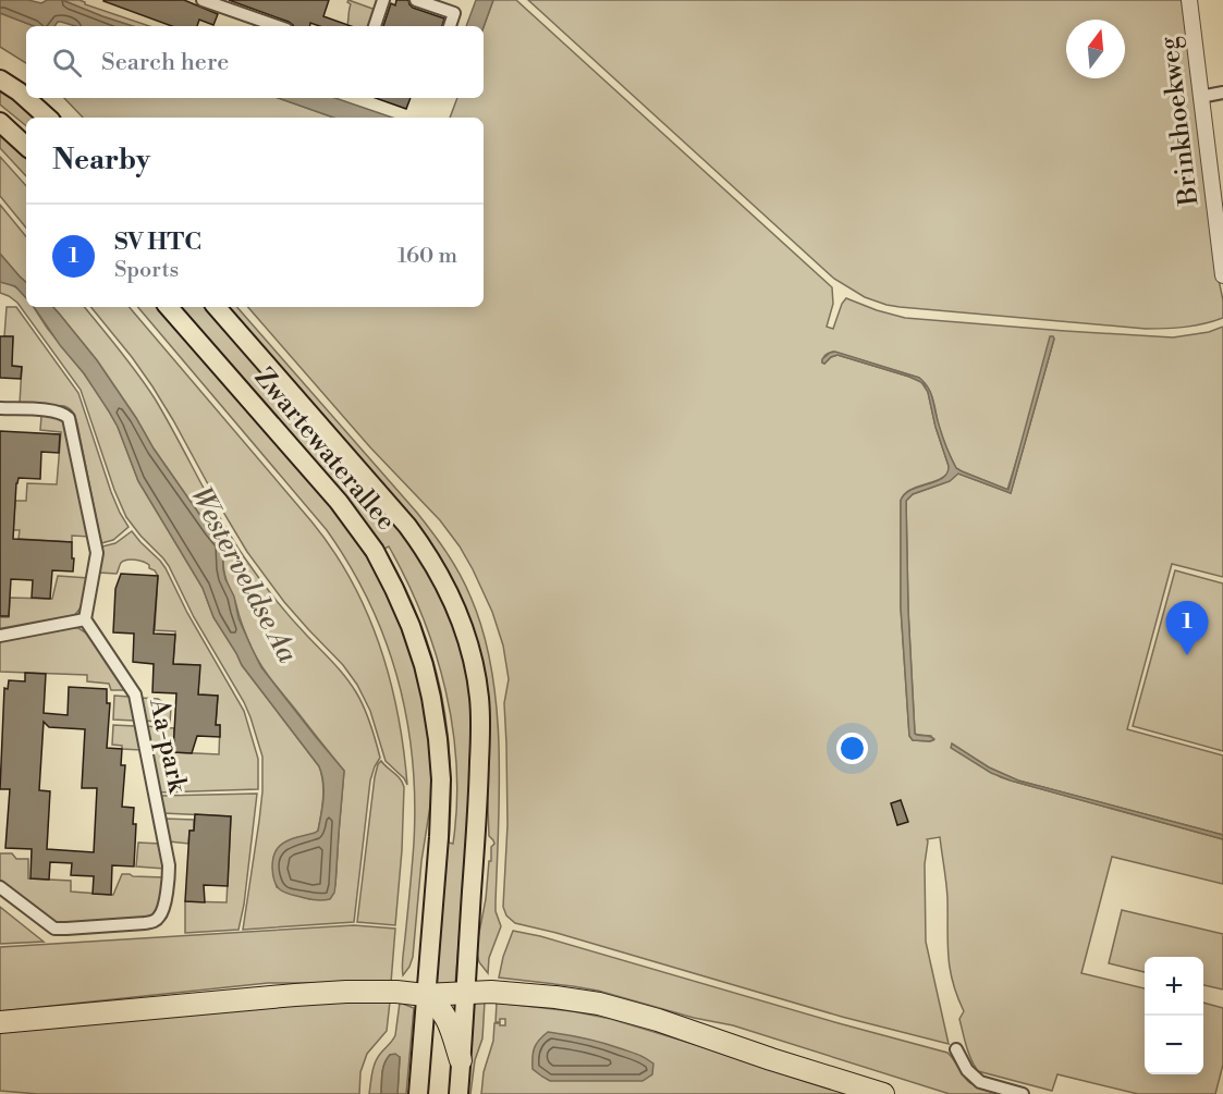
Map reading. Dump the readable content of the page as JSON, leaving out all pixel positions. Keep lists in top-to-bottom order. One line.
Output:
{"streets":{"main road":["Zwartewaterallee"],"street":["Brinkhoekweg","Aa-park"]},"water":["Westerveldse Aa"],"north":"top","page":{"search":"Search here","heading":"Nearby","list":[{"mark":"1","name":"SV HTC","note":"Sports","value":"160 m"}],"pins":"1","map_buttons":["+","−"]}}
